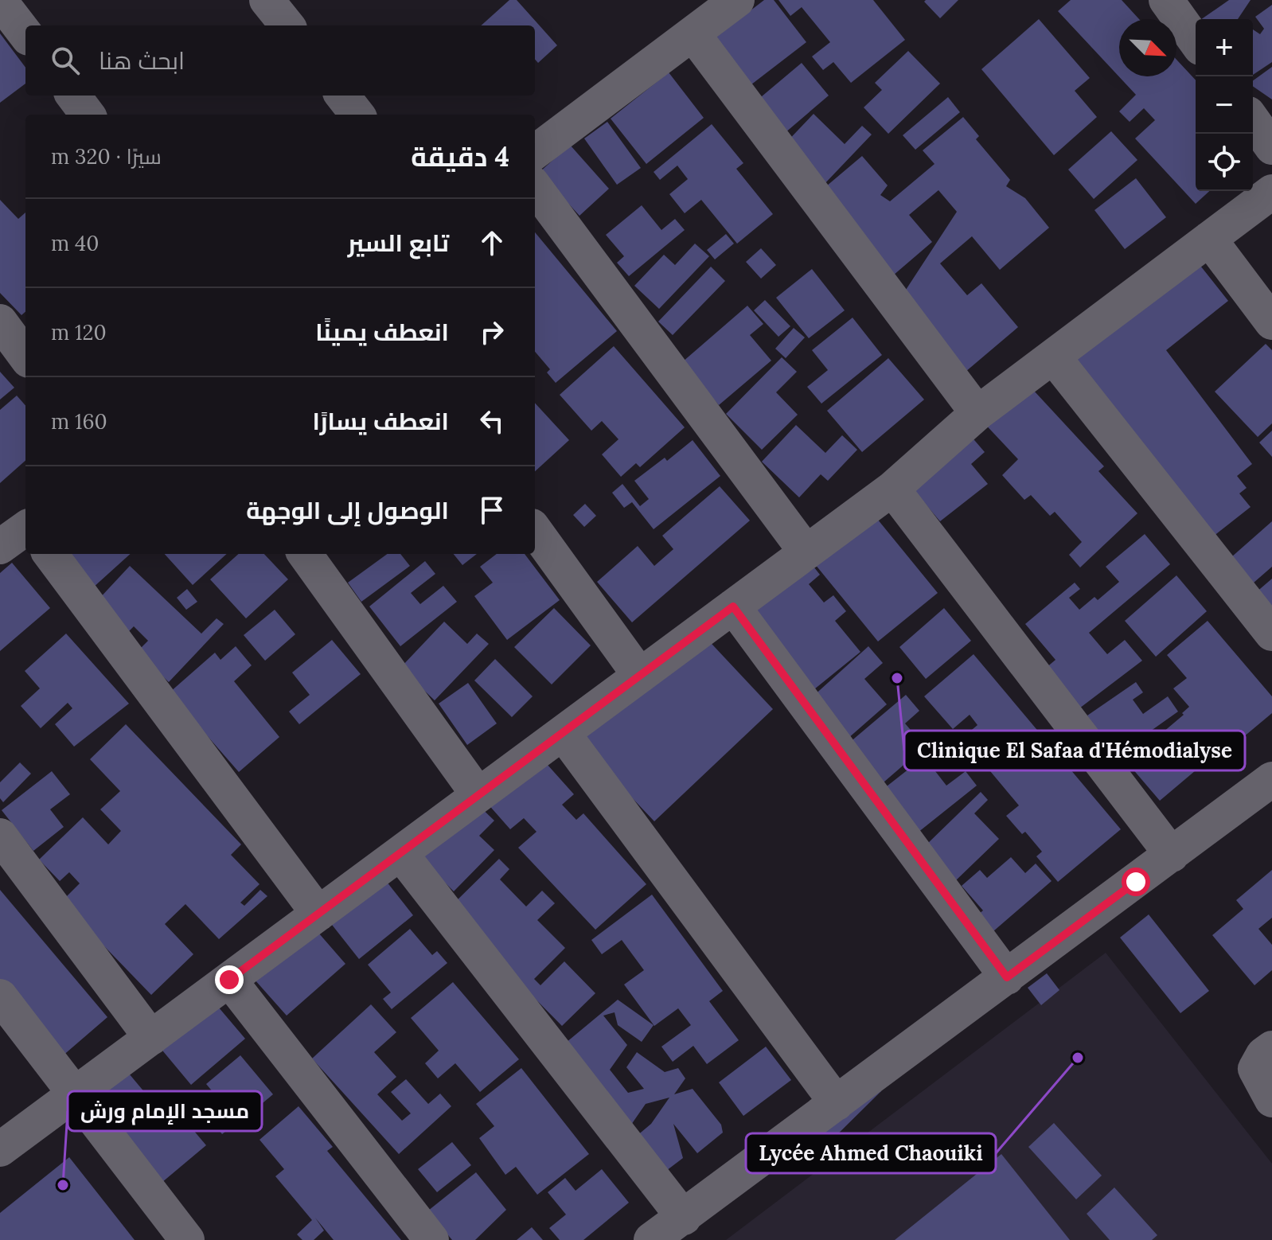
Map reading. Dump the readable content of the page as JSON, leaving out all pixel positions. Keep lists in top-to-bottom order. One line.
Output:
{"places":["Clinique El Safaa d'Hémodialyse","Lycée Ahmed Chaouiki","مسجد الإمام ورش"],"north":"bottom right","page":{"map_buttons":["+","−"],"search":"ابحث هنا","heading":["4 دقيقة","سيرًا · 320 m"],"list":[["تابع السير","40 m"],["انعطف يمينًا","120 m"],["انعطف يسارًا","160 m"],"الوصول إلى الوجهة"]}}
